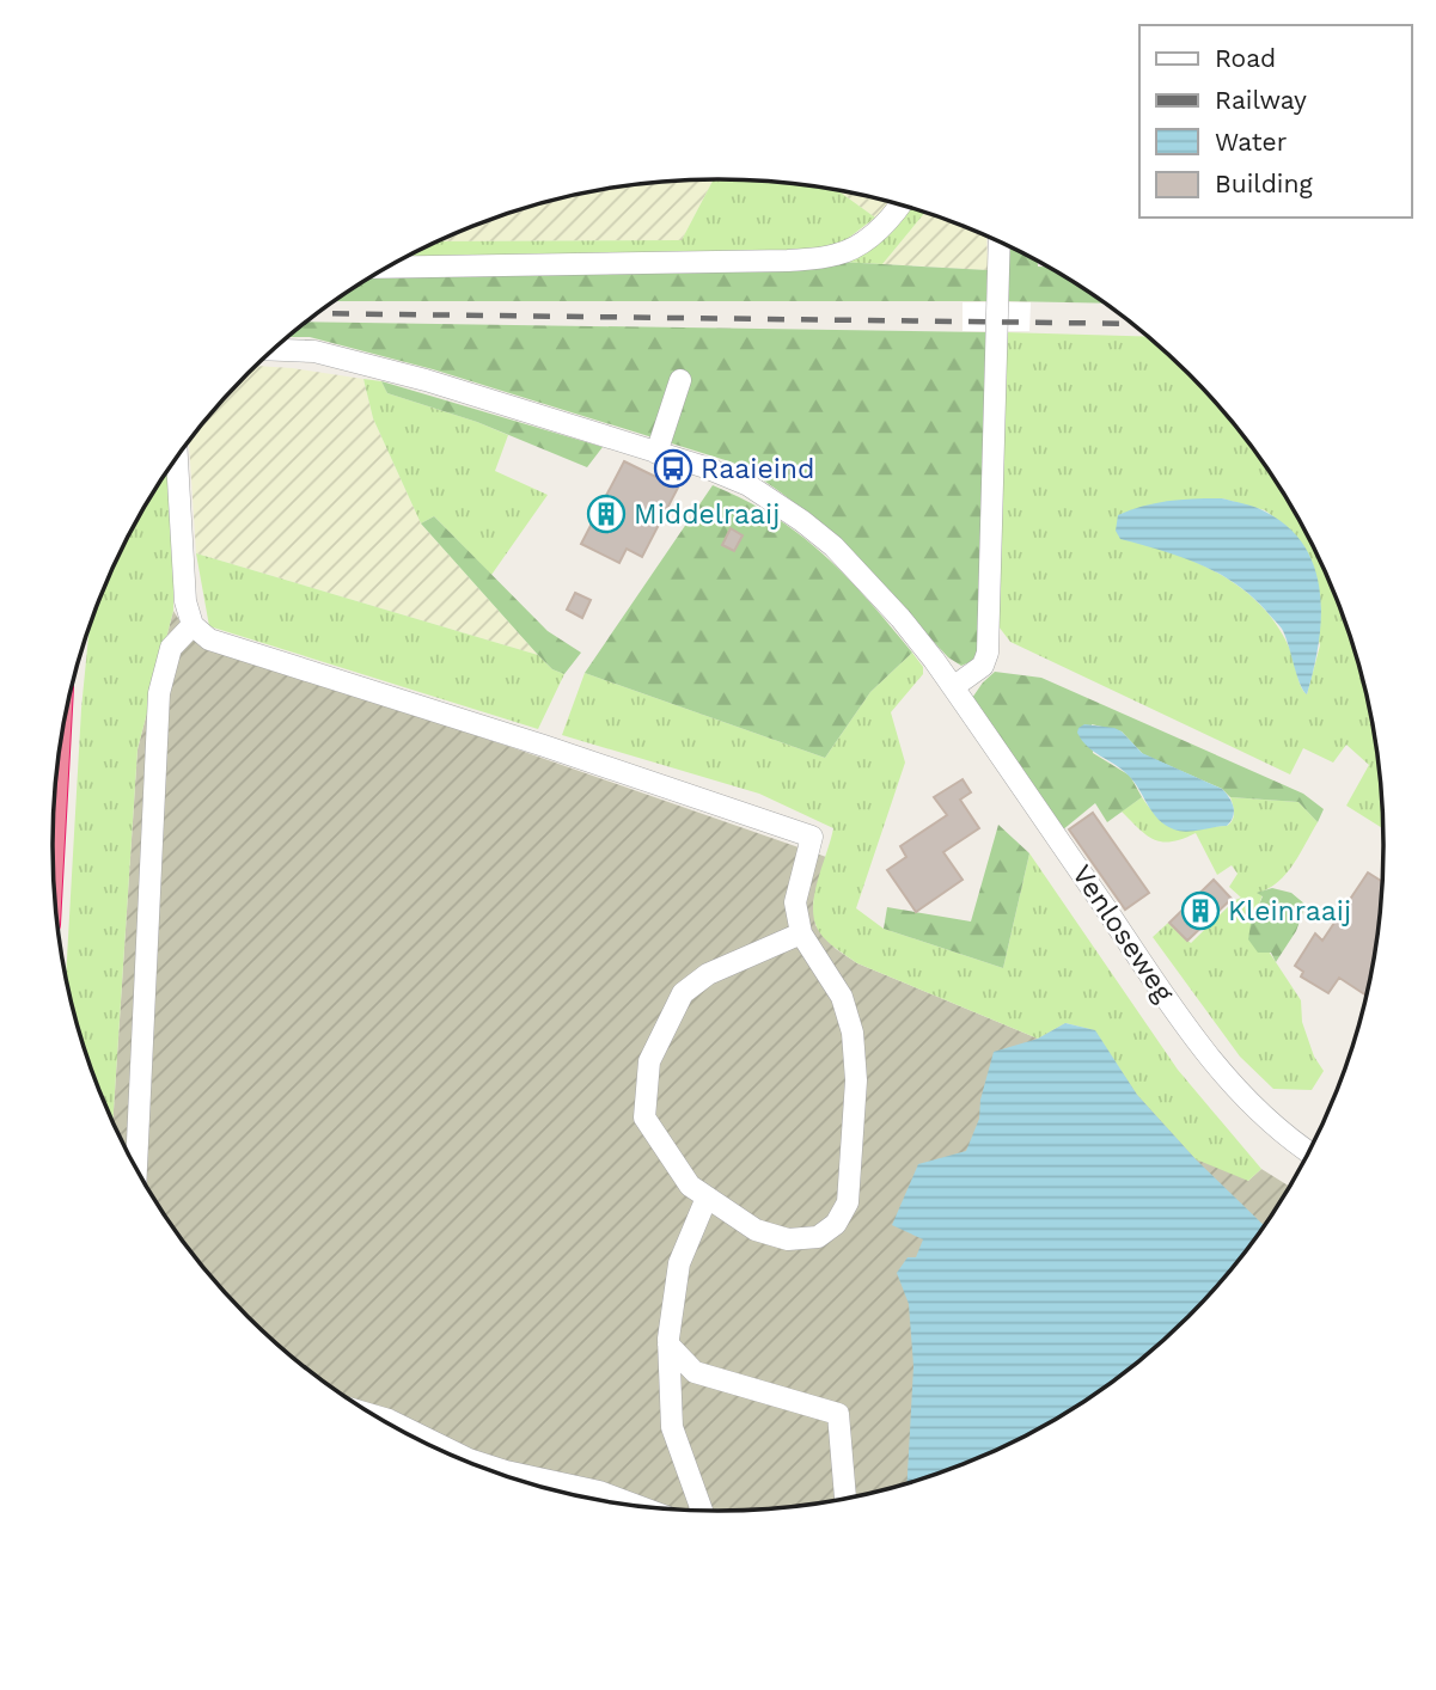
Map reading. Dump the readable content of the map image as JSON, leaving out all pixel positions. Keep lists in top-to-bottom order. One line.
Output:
{"streets":{"street":["Venloseweg"]},"places":{"bus stop":["Raaieind"],"building":["Middelraaij","Kleinraaij"]},"legend":["Road","Railway","Water","Building"]}
